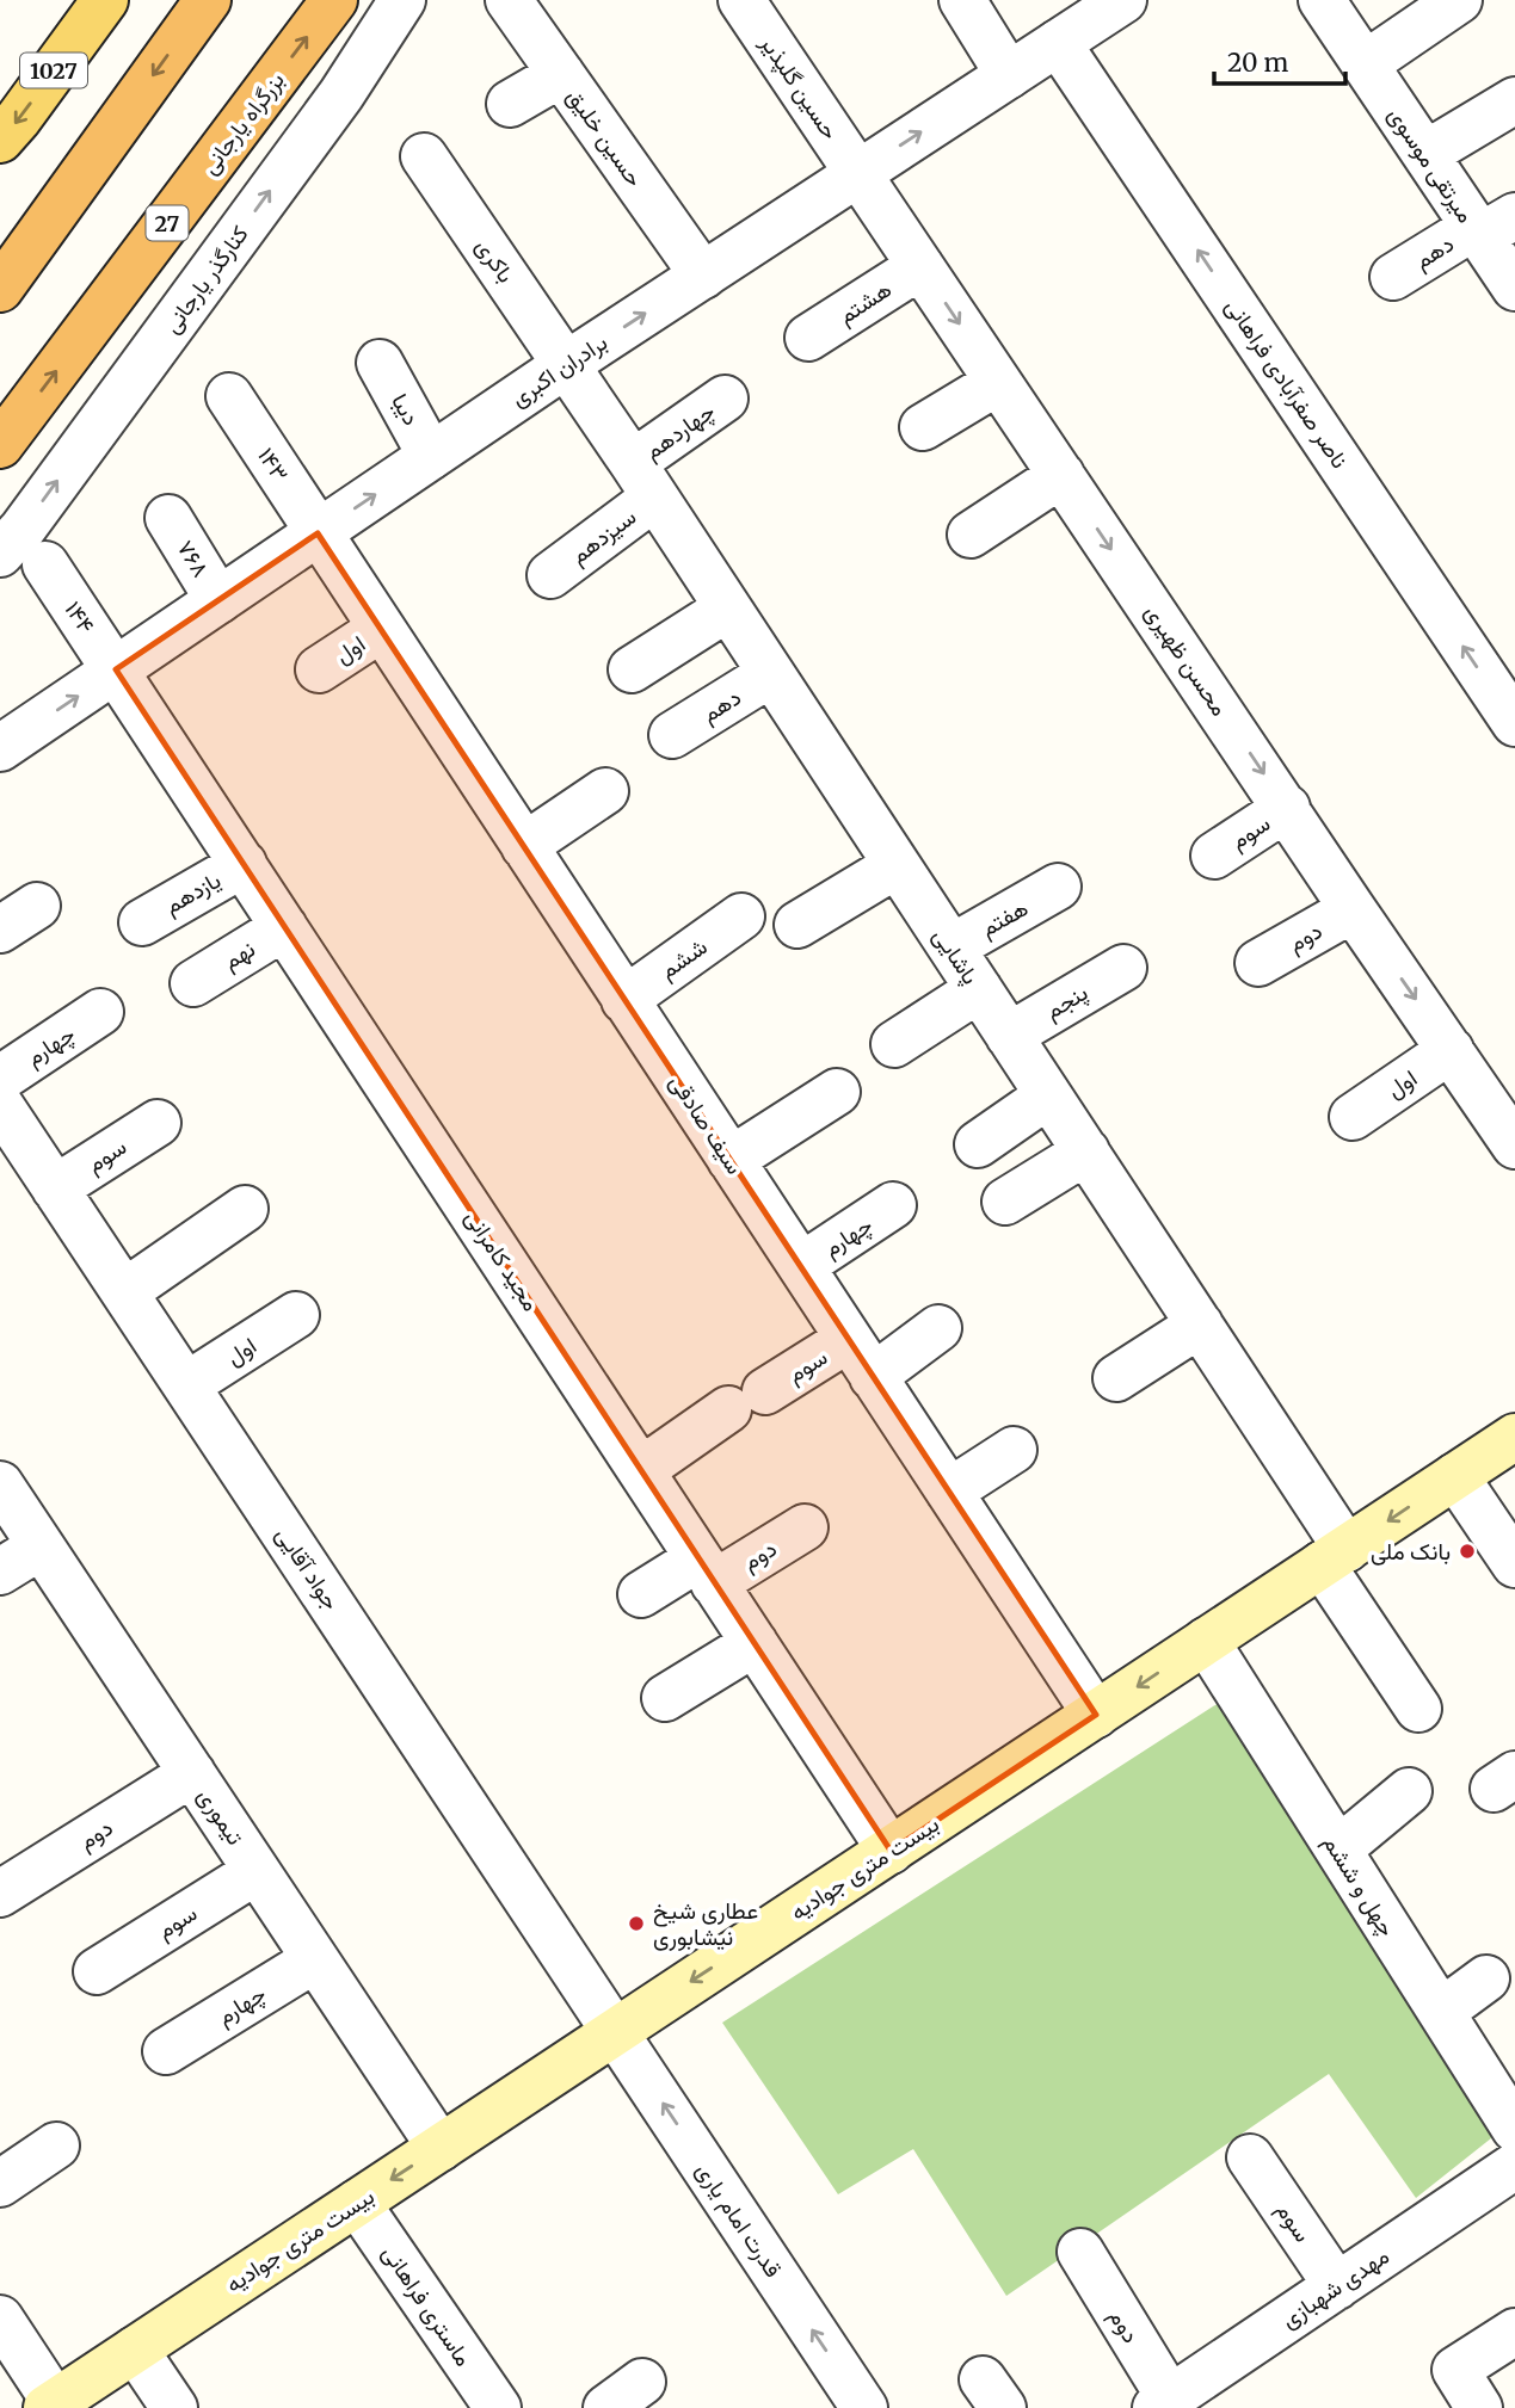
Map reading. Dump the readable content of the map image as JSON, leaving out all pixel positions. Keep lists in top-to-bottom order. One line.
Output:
{"streets":{"highway":["بزرگراه یارجانی","27"],"main road":["1027","بیست متری جوادیه"],"street":["حسین گلپذیر","حسین خلیق","میرتقی موسوی","دهم","باکری","کنارگذر یارجانی","هشتم","برادران اکبری","ناصر صفرآبادی فراهانی","دیبا","چهاردهم","۱۴۳","سیزدهم","۷۶۸","۱۴۴","اول","محسن ظهیری","سوم","یازدهم","هفتم","دوم","نهم","پاشایی","ششم","پنجم","چهارم","سیف صادقی","مجید کامرانی","جواد آقایی","تیموری","چهل و ششم","قدرت امام یاری","مهدی شهبازی","ماستری فراهانی"]},"crossings":[["حسین گلپذیر","برادران اکبری"],["حسین گلپذیر","محسن ظهیری"],["حسین خلیق","برادران اکبری"],["میرتقی موسوی","دهم"],["دهم","پاشایی"],["باکری","برادران اکبری"],["باکری","پاشایی"],["هشتم","محسن ظهیری"],["برادران اکبری","ناصر صفرآبادی فراهانی"],["برادران اکبری","دیبا"],["برادران اکبری","۱۴۳"],["برادران اکبری","۷۶۸"],["برادران اکبری","۱۴۴"],["برادران اکبری","محسن ظهیری"],["برادران اکبری","پاشایی"],["برادران اکبری","سیف صادقی"],["برادران اکبری","مجید کامرانی"],["چهاردهم","سیزدهم"],["چهاردهم","پاشایی"],["۱۴۳","سیف صادقی"],["سیزدهم","پاشایی"],["۱۴۴","مجید کامرانی"],["اول","محسن ظهیری"],["اول","سیف صادقی"],["اول","جواد آقایی"],["محسن ظهیری","سوم"],["محسن ظهیری","دوم"],["سوم","سیف صادقی"],["سوم","مجید کامرانی"],["سوم","جواد آقایی"],["سوم","تیموری"],["سوم","مهدی شهبازی"],["یازدهم","مجید کامرانی"],["هفتم","پاشایی"],["دوم","مجید کامرانی"],["دوم","تیموری"],["دوم","مهدی شهبازی"],["نهم","مجید کامرانی"],["پاشایی","پنجم"],["پاشایی","بیست متری جوادیه"],["ششم","سیف صادقی"],["چهارم","سیف صادقی"],["چهارم","تیموری"],["سیف صادقی","بیست متری جوادیه"],["مجید کامرانی","بیست متری جوادیه"],["جواد آقایی","بیست متری جوادیه"],["جواد آقایی","قدرت امام یاری"],["تیموری","بیست متری جوادیه"],["بیست متری جوادیه","چهل و ششم"],["بیست متری جوادیه","قدرت امام یاری"],["بیست متری جوادیه","ماستری فراهانی"]],"one_way":["کنارگذر یارجانی","برادران اکبری","ناصر صفرآبادی فراهانی","محسن ظهیری","بیست متری جوادیه","قدرت امام یاری"],"places":["بانک ملی","عطاری شیخ نیشابوری"],"scale_bar":"20 m"}
